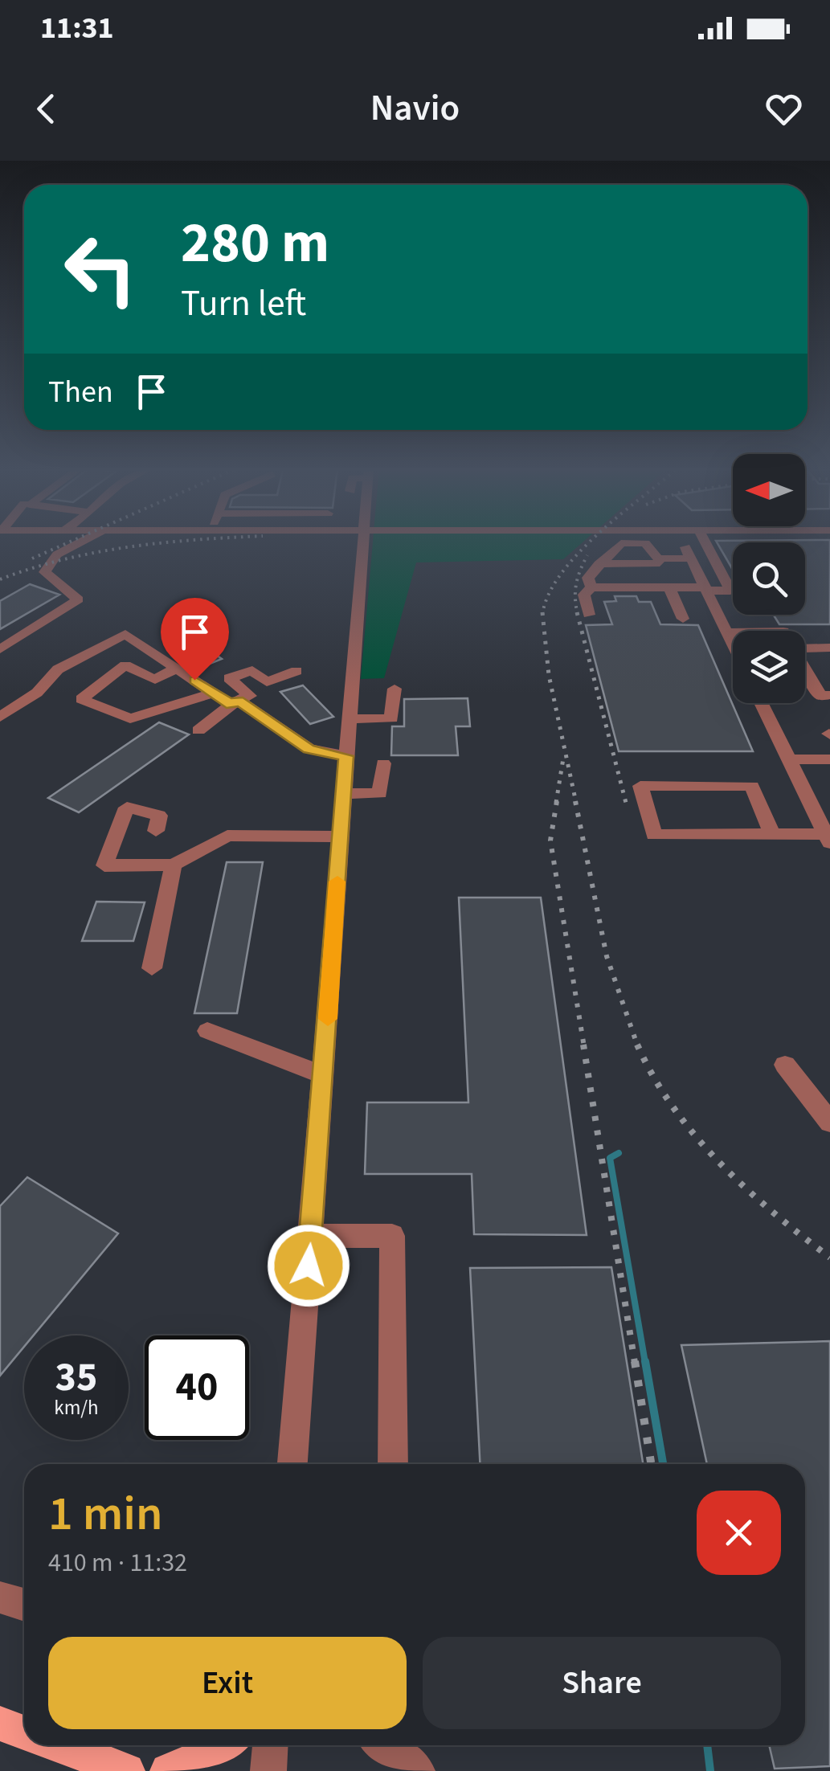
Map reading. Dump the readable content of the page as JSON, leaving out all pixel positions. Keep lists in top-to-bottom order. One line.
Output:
{"north":"left","page":{"status":"11:31","header":"Navio","turn":["280 m","Turn left"],"then":"Then","speed":"35 km/h","limit":"40","heading":["1 min","410 m · 11:32"],"buttons":["Exit","Share"]}}
